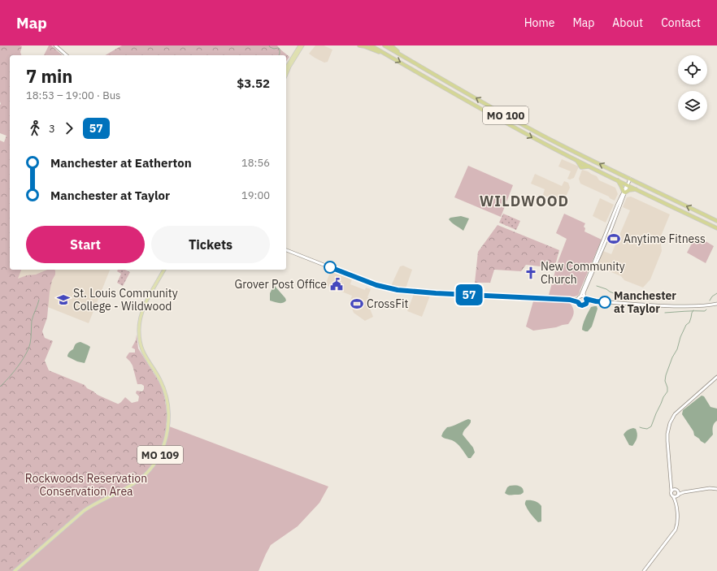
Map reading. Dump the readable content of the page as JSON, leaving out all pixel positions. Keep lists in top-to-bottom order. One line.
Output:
{"streets":{"highway":["MO 100"],"main road":["MO 109"]},"districts":["WILDWOOD"],"parks":["Rockwoods Reservation Conservation Area"],"places":{"sports":["Anytime Fitness","CrossFit"],"church":["New Community Church"],"public building":["Grover Post Office"],"school or university":["St. Louis Community College - Wildwood"],"other":["Manchester at Taylor"]},"lines":["bus line 57"],"page":{"header":"Map","nav":["Home","Map","About","Contact"],"on_map":"57","heading":["7 min","18:53 – 19:00 · Bus","$3.52"],"legs":["3","57"],"list":[{"name":"Manchester at Eatherton","value":"18:56"},{"name":"Manchester at Taylor","value":"19:00"}],"buttons":["Start","Tickets"]}}
